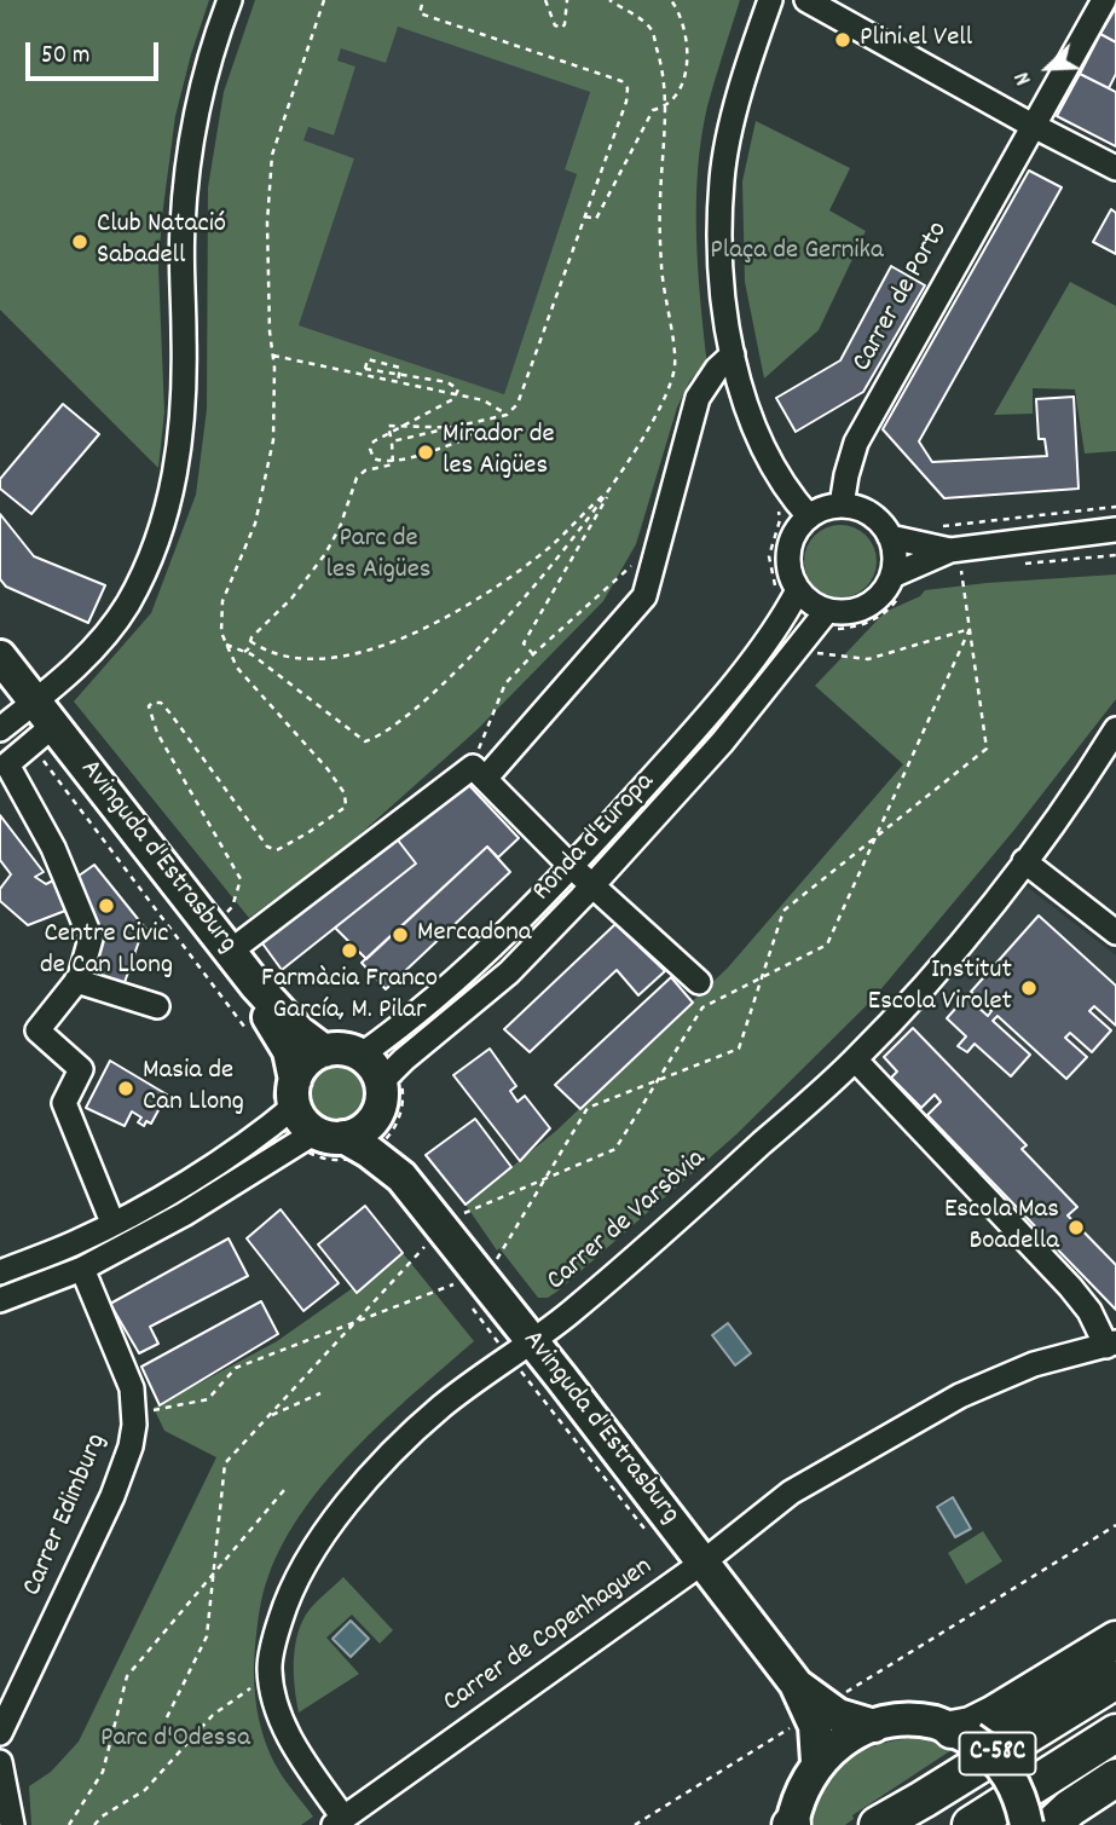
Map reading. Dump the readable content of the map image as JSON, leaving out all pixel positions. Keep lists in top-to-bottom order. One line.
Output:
{"streets":{"highway":["C-58C"],"main road":["Avinguda d'Estrasburg"],"street":["Carrer de Porto","Ronda d'Europa","Carrer de Varsòvia","Carrer Edimburg","Carrer de Copenhaguen"]},"crossings":[["Carrer de Porto","Ronda d'Europa"],["Ronda d'Europa","Avinguda d'Estrasburg"],["Avinguda d'Estrasburg","Carrer de Varsòvia"],["Avinguda d'Estrasburg","Carrer de Copenhaguen"],["Carrer de Varsòvia","Carrer de Copenhaguen"]],"parks":["Plaça de Gernika","Parc de les Aigües","Parc d'Odessa"],"places":["Plini el Vell","Club Natació Sabadell","Mirador de les Aigües","Centre Civic de Can Llong","Mercadona","Farmàcia Franco García, M. Pilar","Institut Escola Virolet","Masia de Can Llong","Escola Mas Boadella"],"scale_bar":"50 m","north":"bottom left"}
